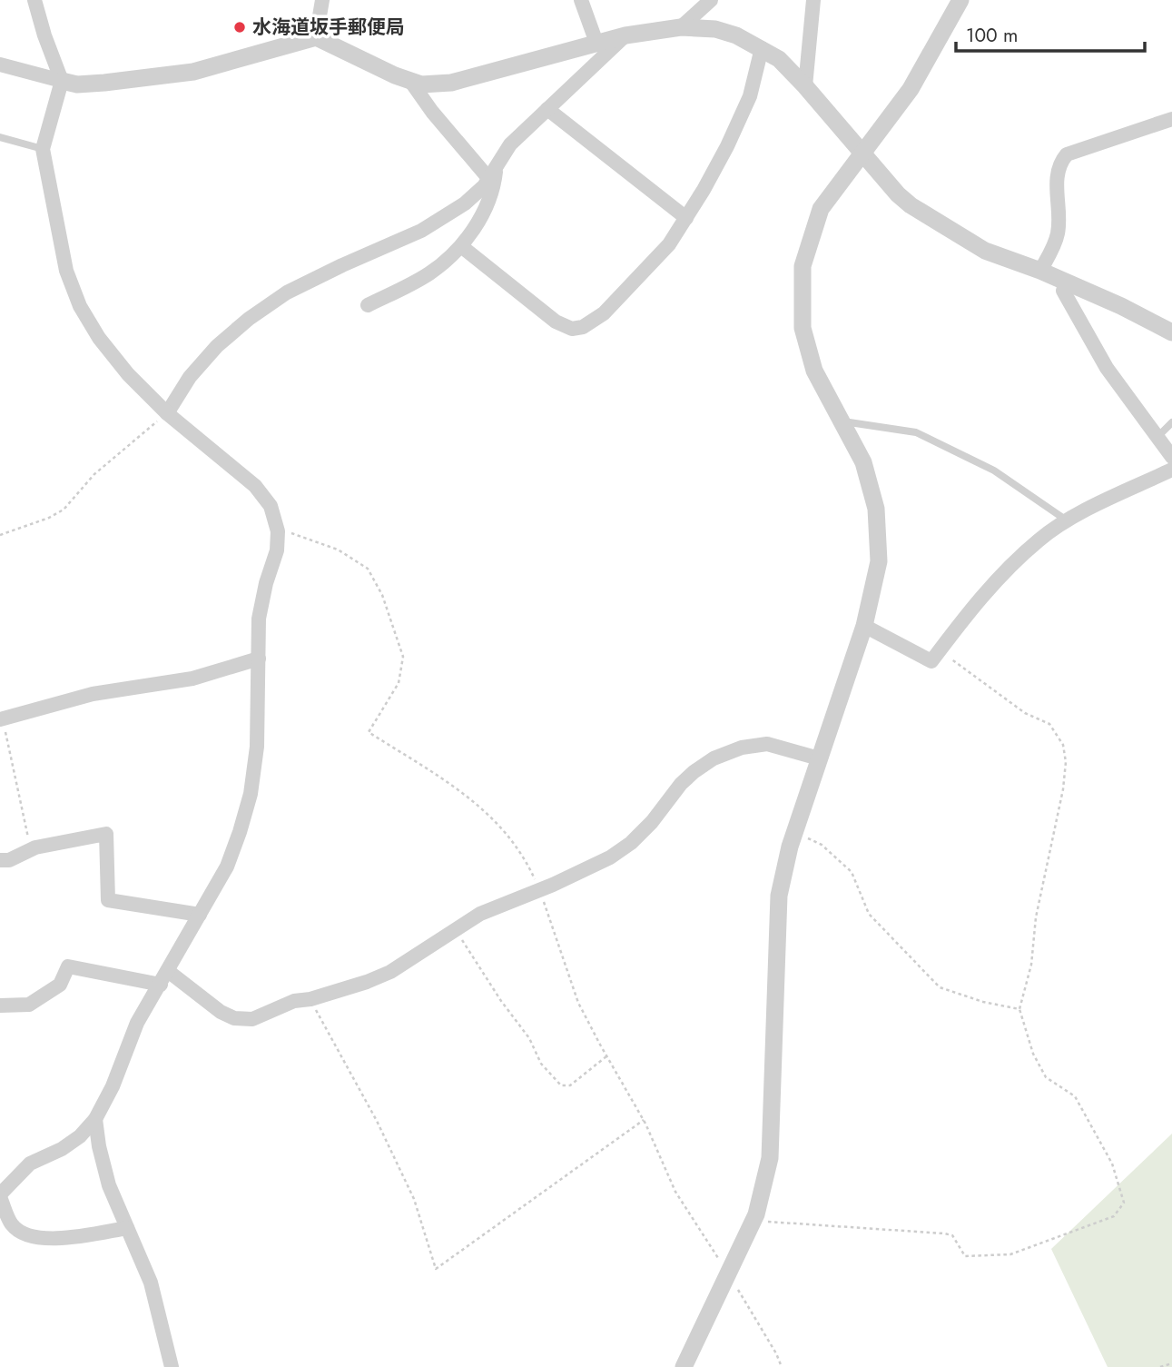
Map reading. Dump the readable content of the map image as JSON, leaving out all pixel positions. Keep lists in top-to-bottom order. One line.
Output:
{"places":["水海道坂手郵便局"],"scale_bar":"100 m"}
